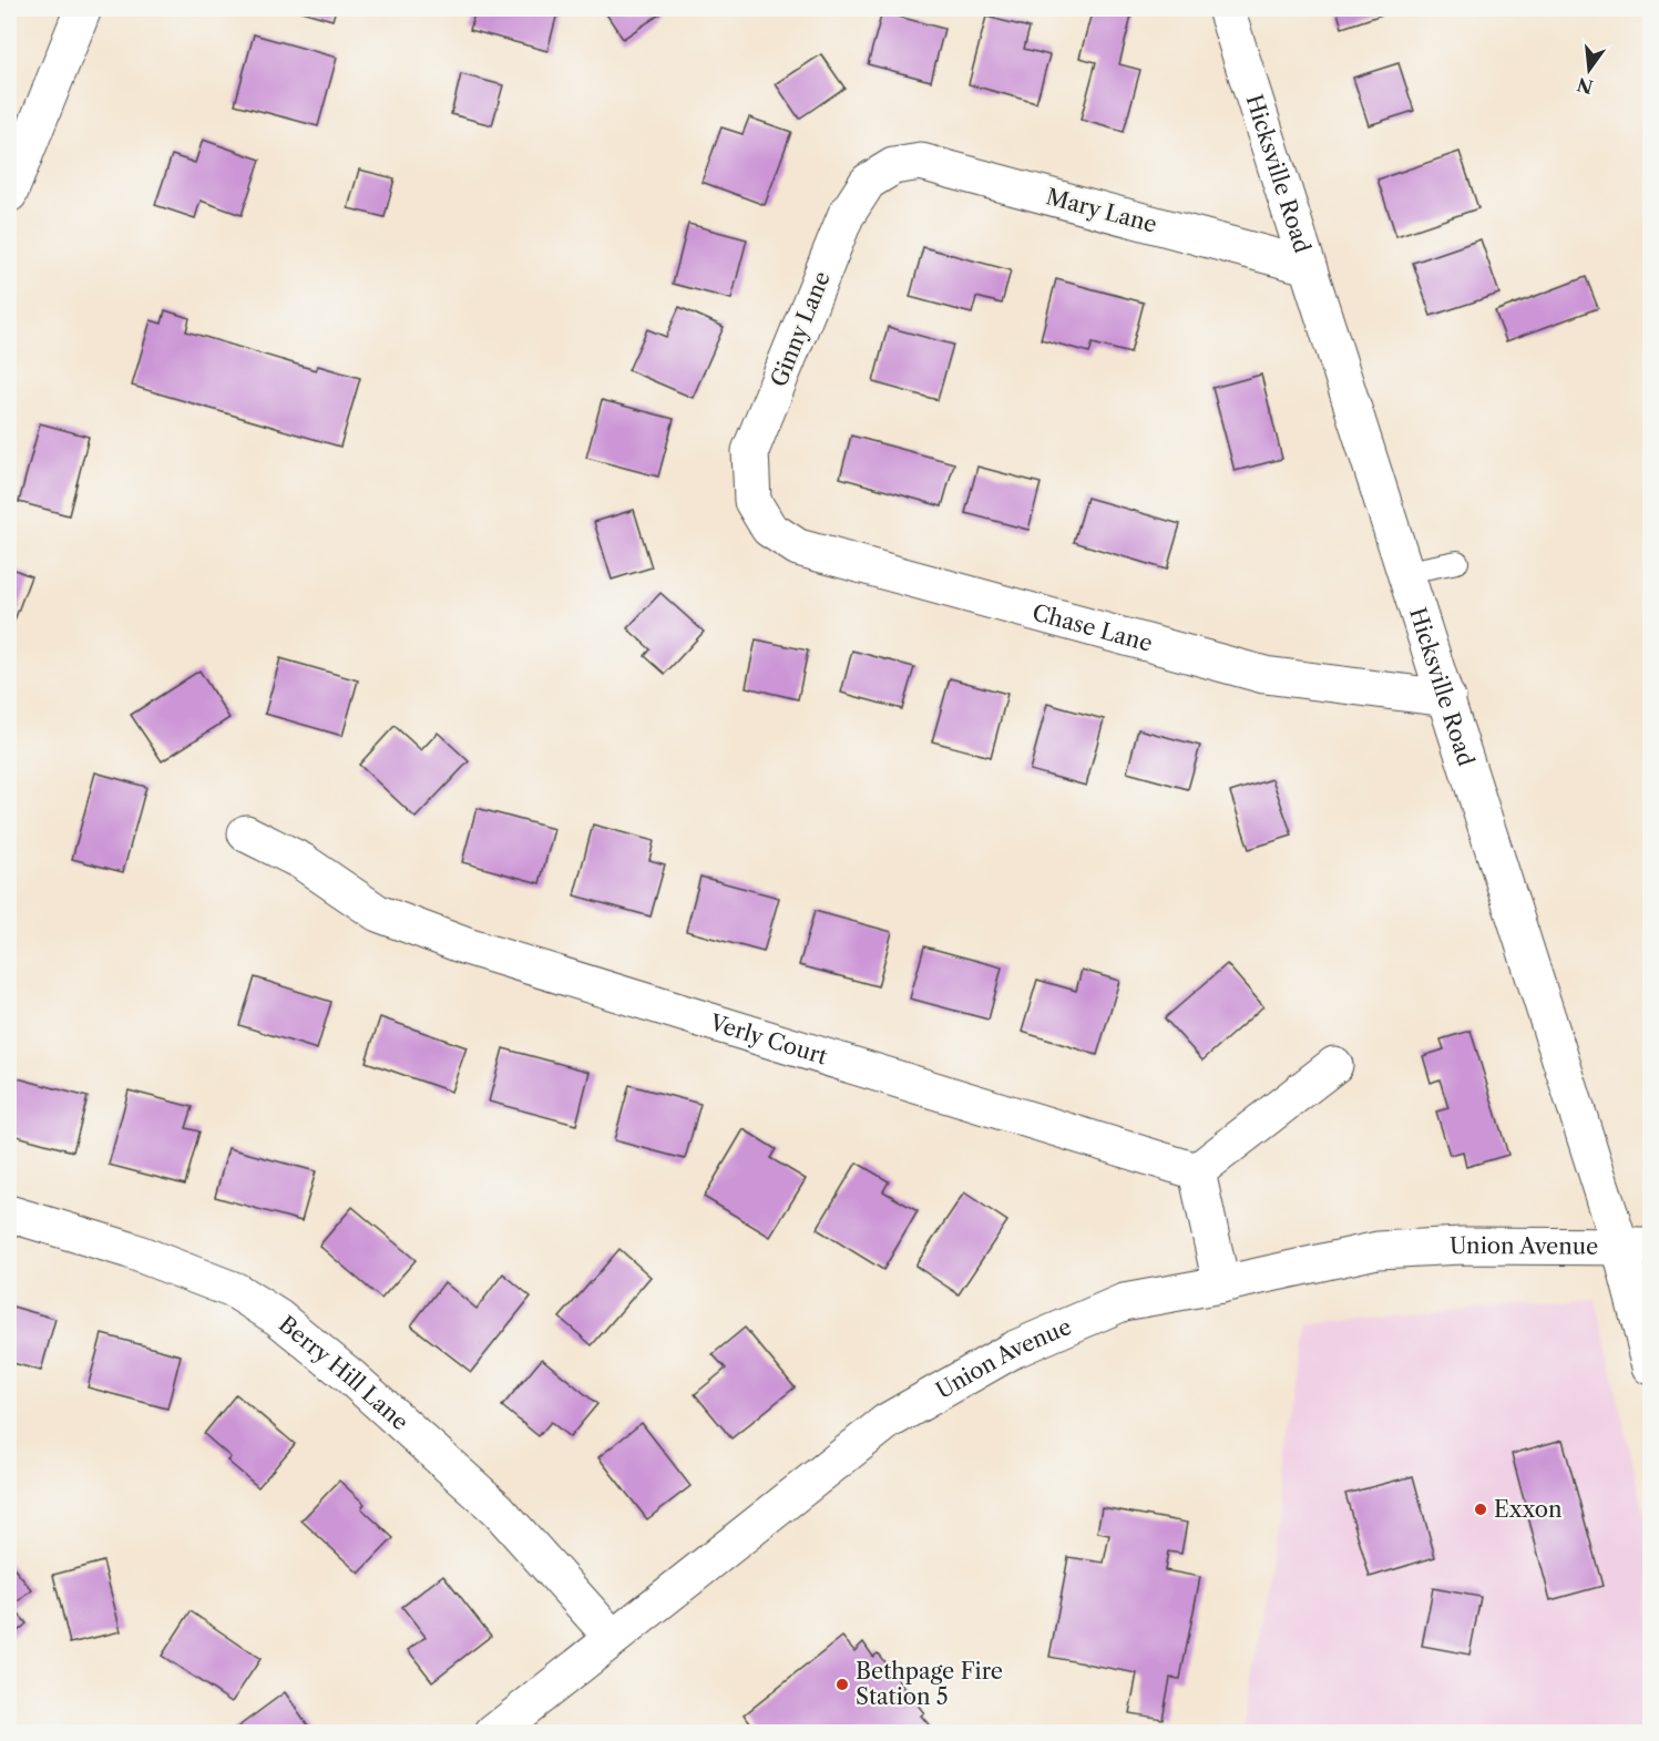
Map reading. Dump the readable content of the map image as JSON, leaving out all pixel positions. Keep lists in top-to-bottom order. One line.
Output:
{"streets":{"street":["Hicksville Road","Mary Lane","Ginny Lane","Chase Lane","Verly Court","Union Avenue","Berry Hill Lane"]},"crossings":[["Hicksville Road","Mary Lane"],["Hicksville Road","Chase Lane"],["Hicksville Road","Union Avenue"],["Mary Lane","Ginny Lane"],["Ginny Lane","Chase Lane"],["Union Avenue","Berry Hill Lane"]],"places":["Exxon","Bethpage Fire Station 5"],"north":"bottom"}
